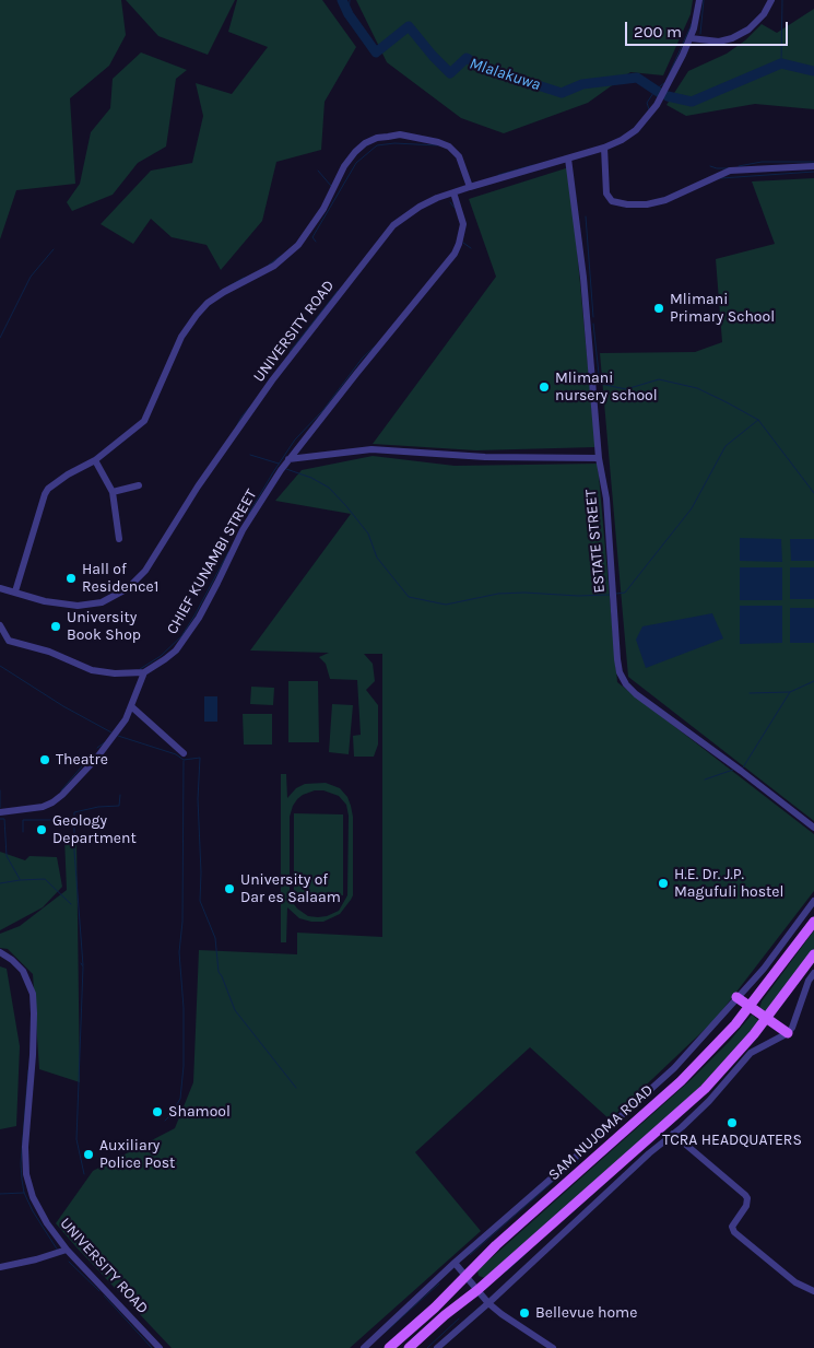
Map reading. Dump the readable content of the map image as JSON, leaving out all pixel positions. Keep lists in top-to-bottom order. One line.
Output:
{"streets":{"main road":["SAM NUJOMA ROAD"],"street":["UNIVERSITY ROAD","ESTATE STREET","CHIEF KUNAMBI STREET"]},"crossings":[["UNIVERSITY ROAD","ESTATE STREET"],["UNIVERSITY ROAD","CHIEF KUNAMBI STREET"]],"water":["Mlalakuwa"],"places":["Mlimani Primary School","Mlimani nursery school","Hall of Residence1","University Book Shop","Theatre","Geology Department","H.E. Dr. J.P. Magufuli hostel","University of Dar es Salaam","Shamool","TCRA HEADQUATERS","Auxiliary Police Post","Bellevue home"],"scale_bar":"200 m"}
